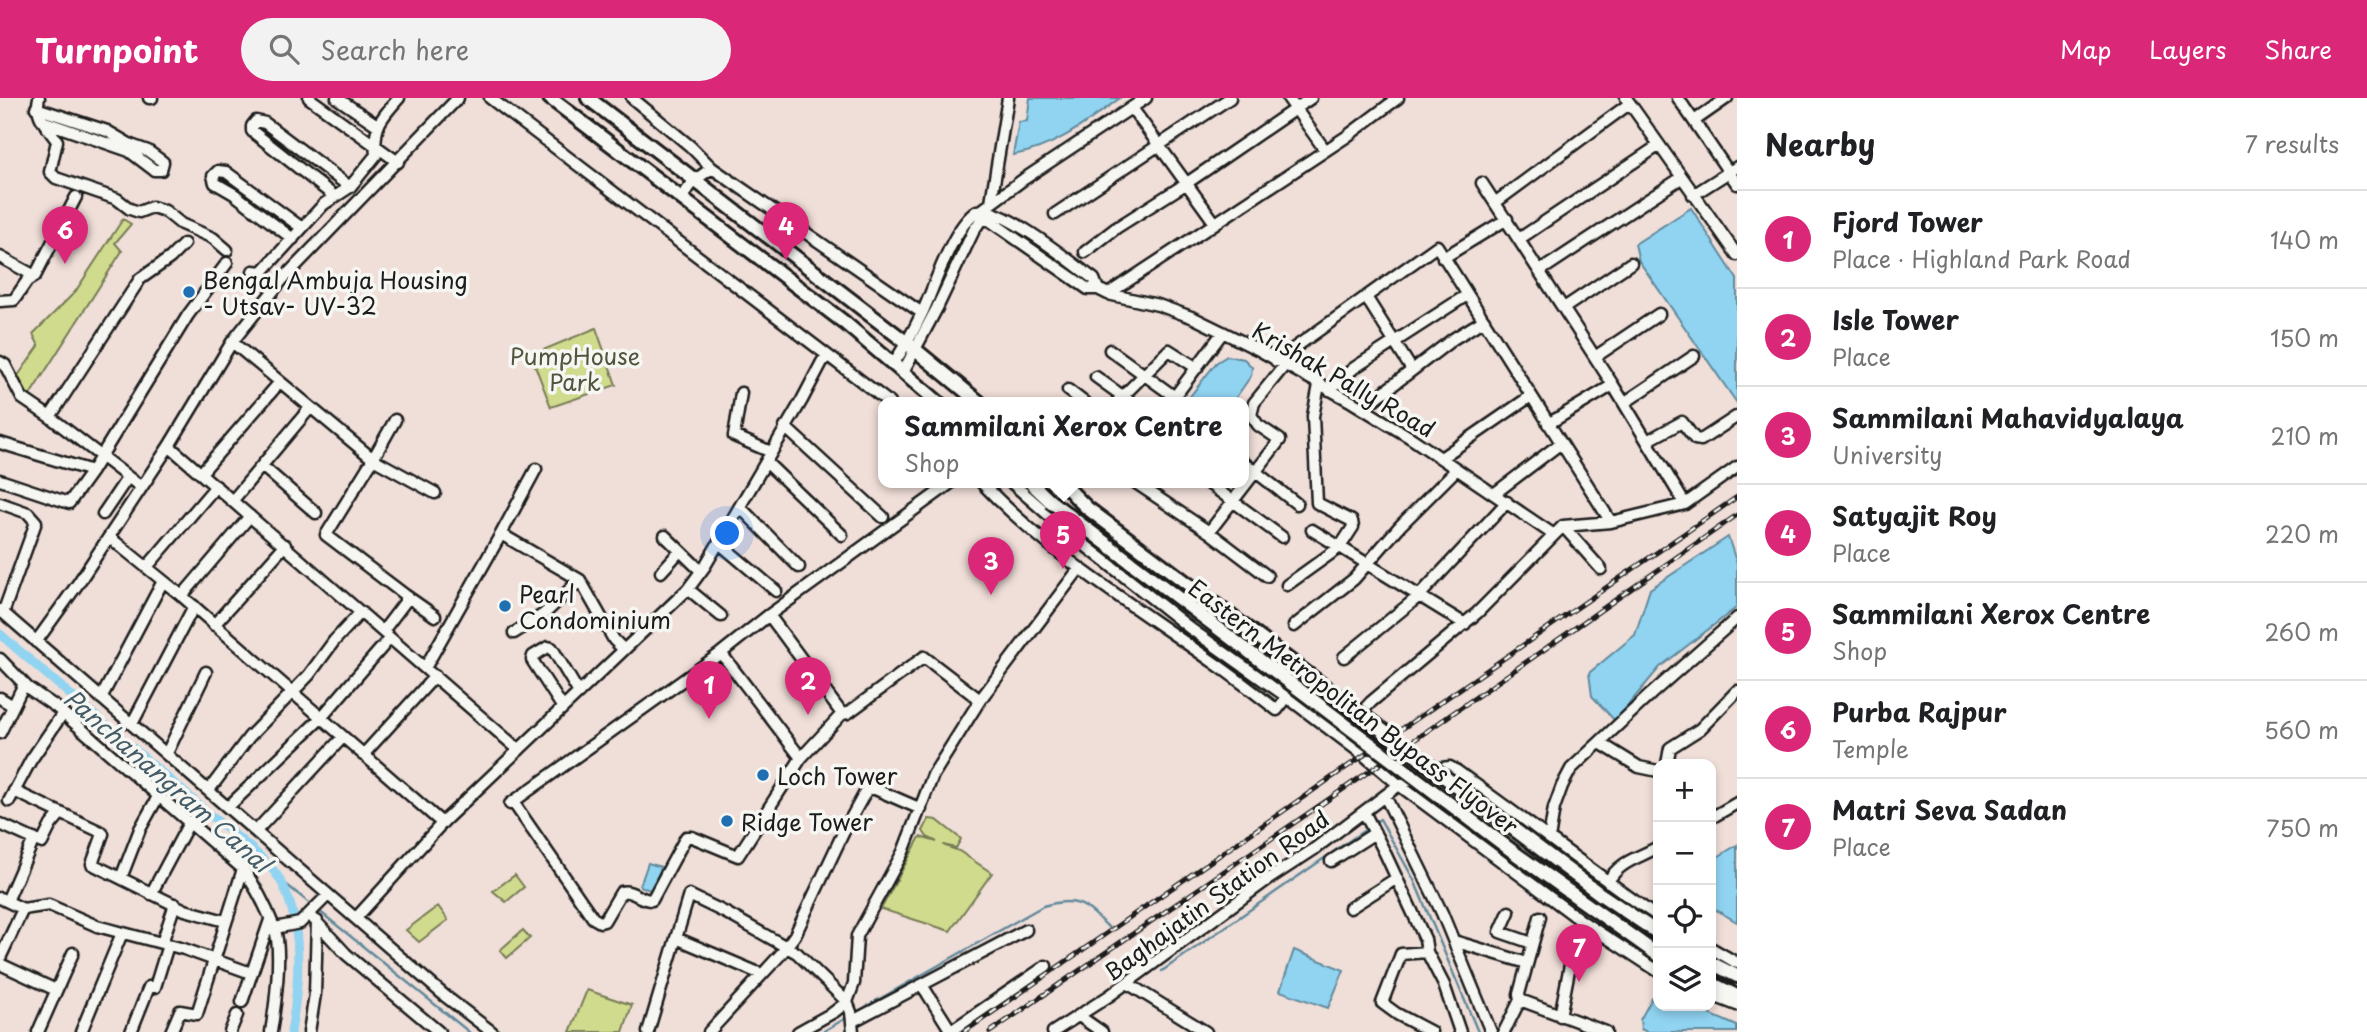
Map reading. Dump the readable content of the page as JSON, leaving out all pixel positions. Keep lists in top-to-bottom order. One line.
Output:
{"streets":{"main road":["Eastern Metropolitan Bypass Flyover"],"street":["Krishak Pally Road","Baghajatin Station Road"]},"water":["Panchanangram Canal"],"parks":["PumpHouse Park"],"places":["Bengal Ambuja Housing - Utsav- UV-32","Pearl Condominium","Loch Tower","Ridge Tower"],"page":{"header":"Turnpoint","search":"Search here","nav":["Map","Layers","Share"],"heading":["Nearby","7 results"],"list":[{"mark":"1","name":"Fjord Tower","note":"Place · Highland Park Road","value":"140 m"},{"mark":"2","name":"Isle Tower","note":"Place","value":"150 m"},{"mark":"3","name":"Sammilani Mahavidyalaya","note":"University","value":"210 m"},{"mark":"4","name":"Satyajit Roy","note":"Place","value":"220 m"},{"mark":"5","name":"Sammilani Xerox Centre","note":"Shop","value":"260 m"},{"mark":"6","name":"Purba Rajpur","note":"Temple","value":"560 m"},{"mark":"7","name":"Matri Seva Sadan","note":"Place","value":"750 m"}],"pins":["4","6","5","3","2","1","7"],"popup":["Sammilani Xerox Centre","Shop"],"map_buttons":["+","−"]}}
